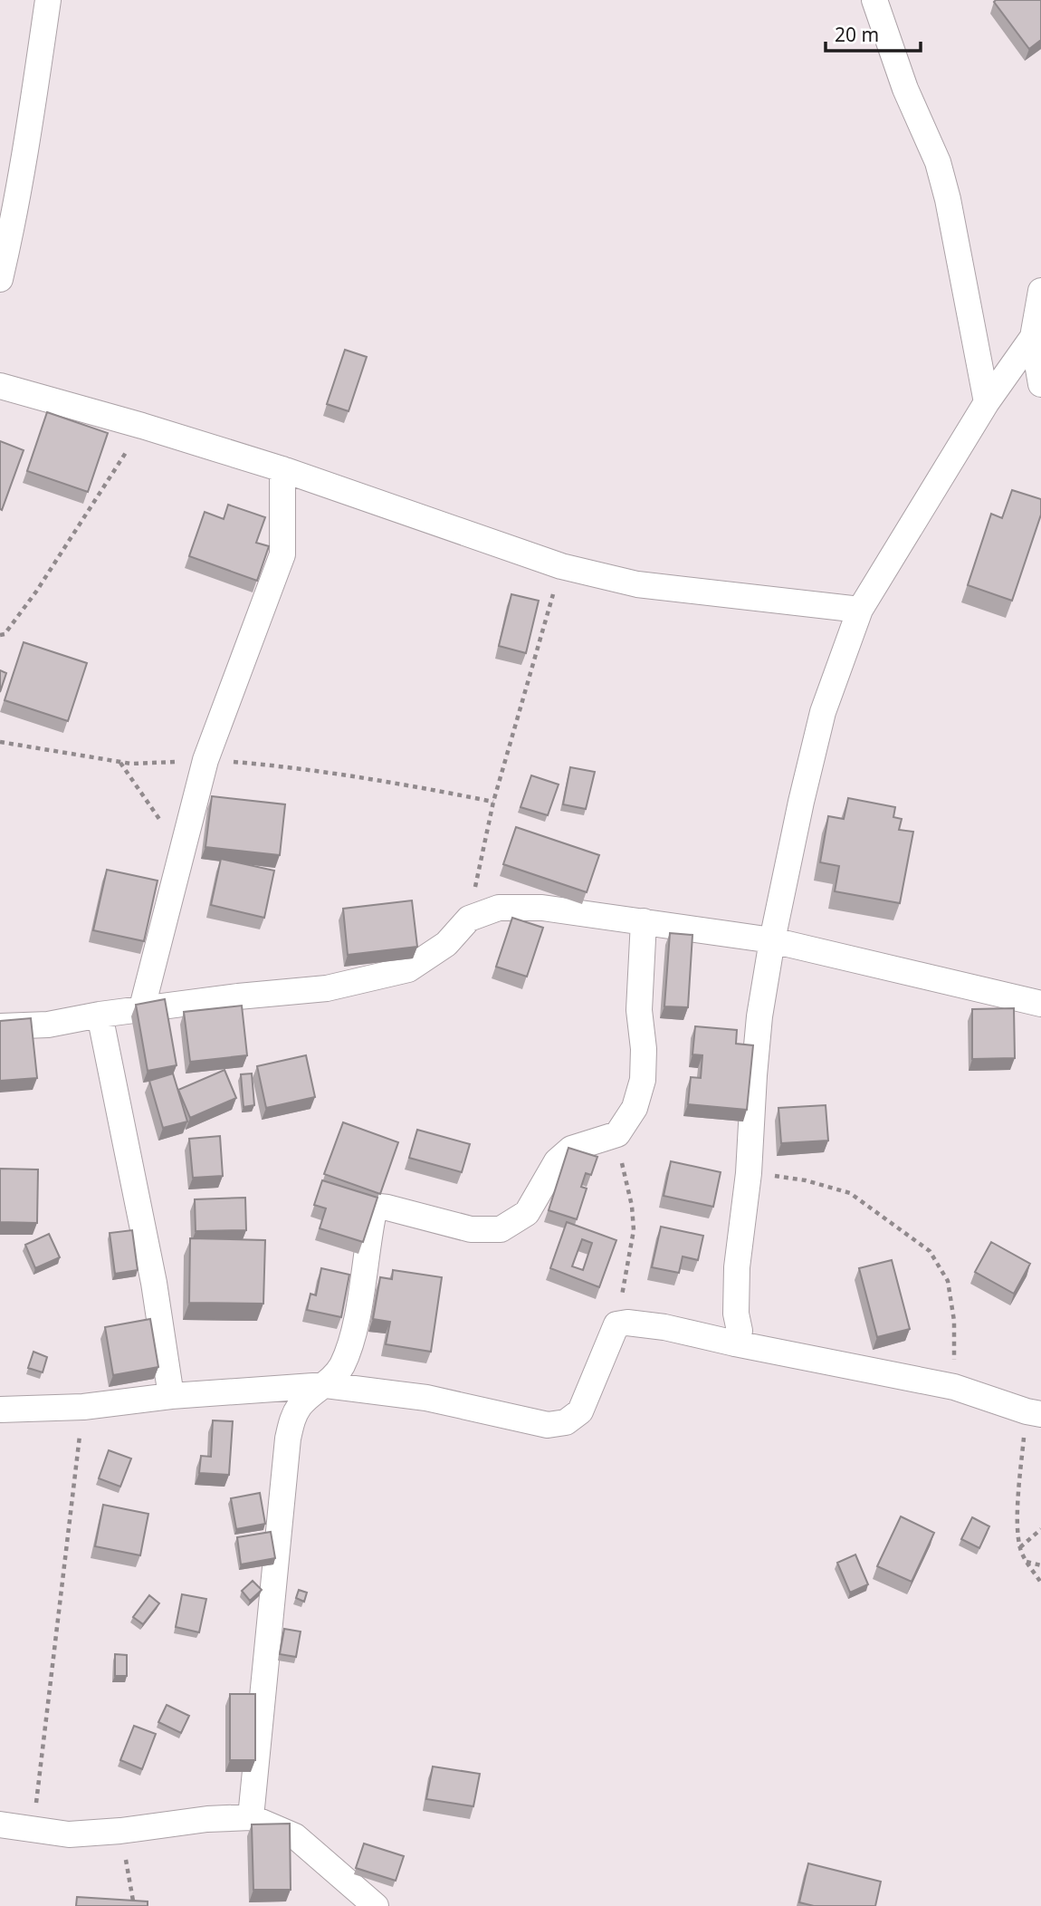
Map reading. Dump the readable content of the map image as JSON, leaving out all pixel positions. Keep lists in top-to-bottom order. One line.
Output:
{"scale_bar":"20 m"}
